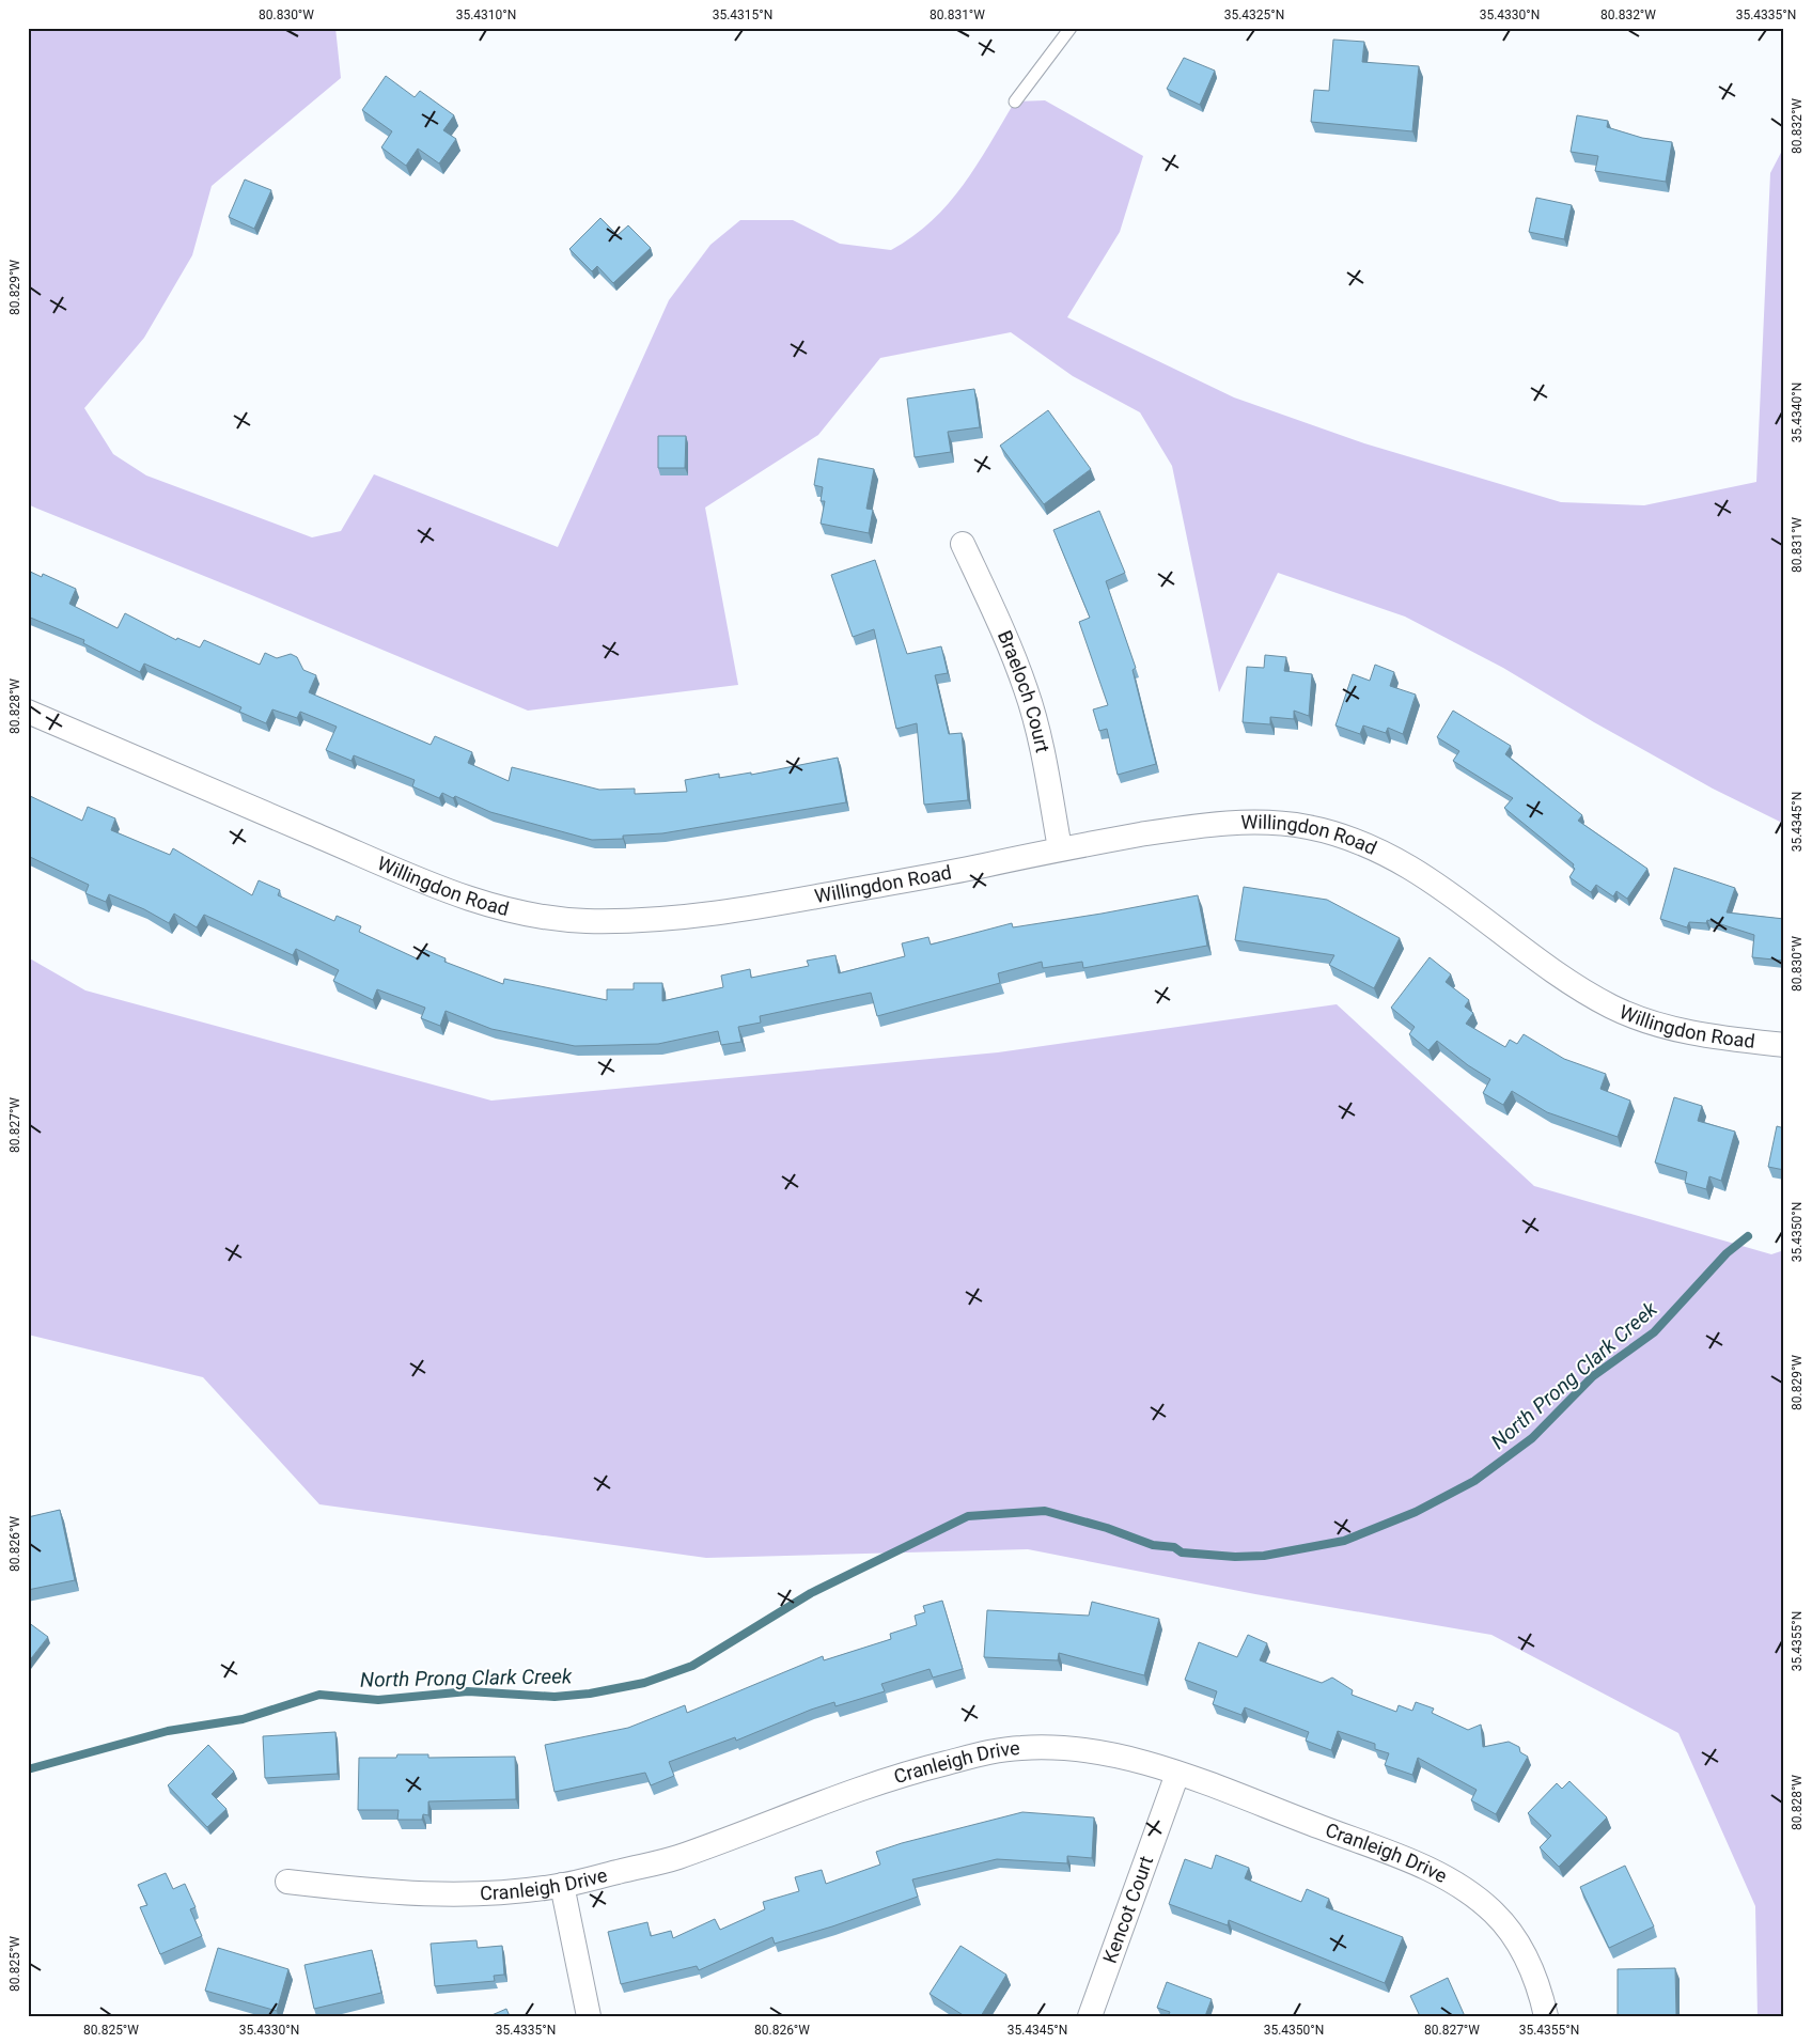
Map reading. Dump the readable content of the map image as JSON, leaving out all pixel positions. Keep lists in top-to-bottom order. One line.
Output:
{"streets":{"street":["Braeloch Court","Willingdon Road","Cranleigh Drive","Kencot Court"]},"crossings":[["Braeloch Court","Willingdon Road"],["Cranleigh Drive","Kencot Court"]],"water":["North Prong Clark Creek"],"coordinates":["80.830°W","35.4310°N","35.4315°N","80.831°W","35.4325°N","35.4330°N","80.832°W","35.4335°N","80.829°W","35.4340°N","80.828°W","35.4345°N","80.827°W","35.4350°N","80.826°W","35.4355°N","80.825°W"]}
